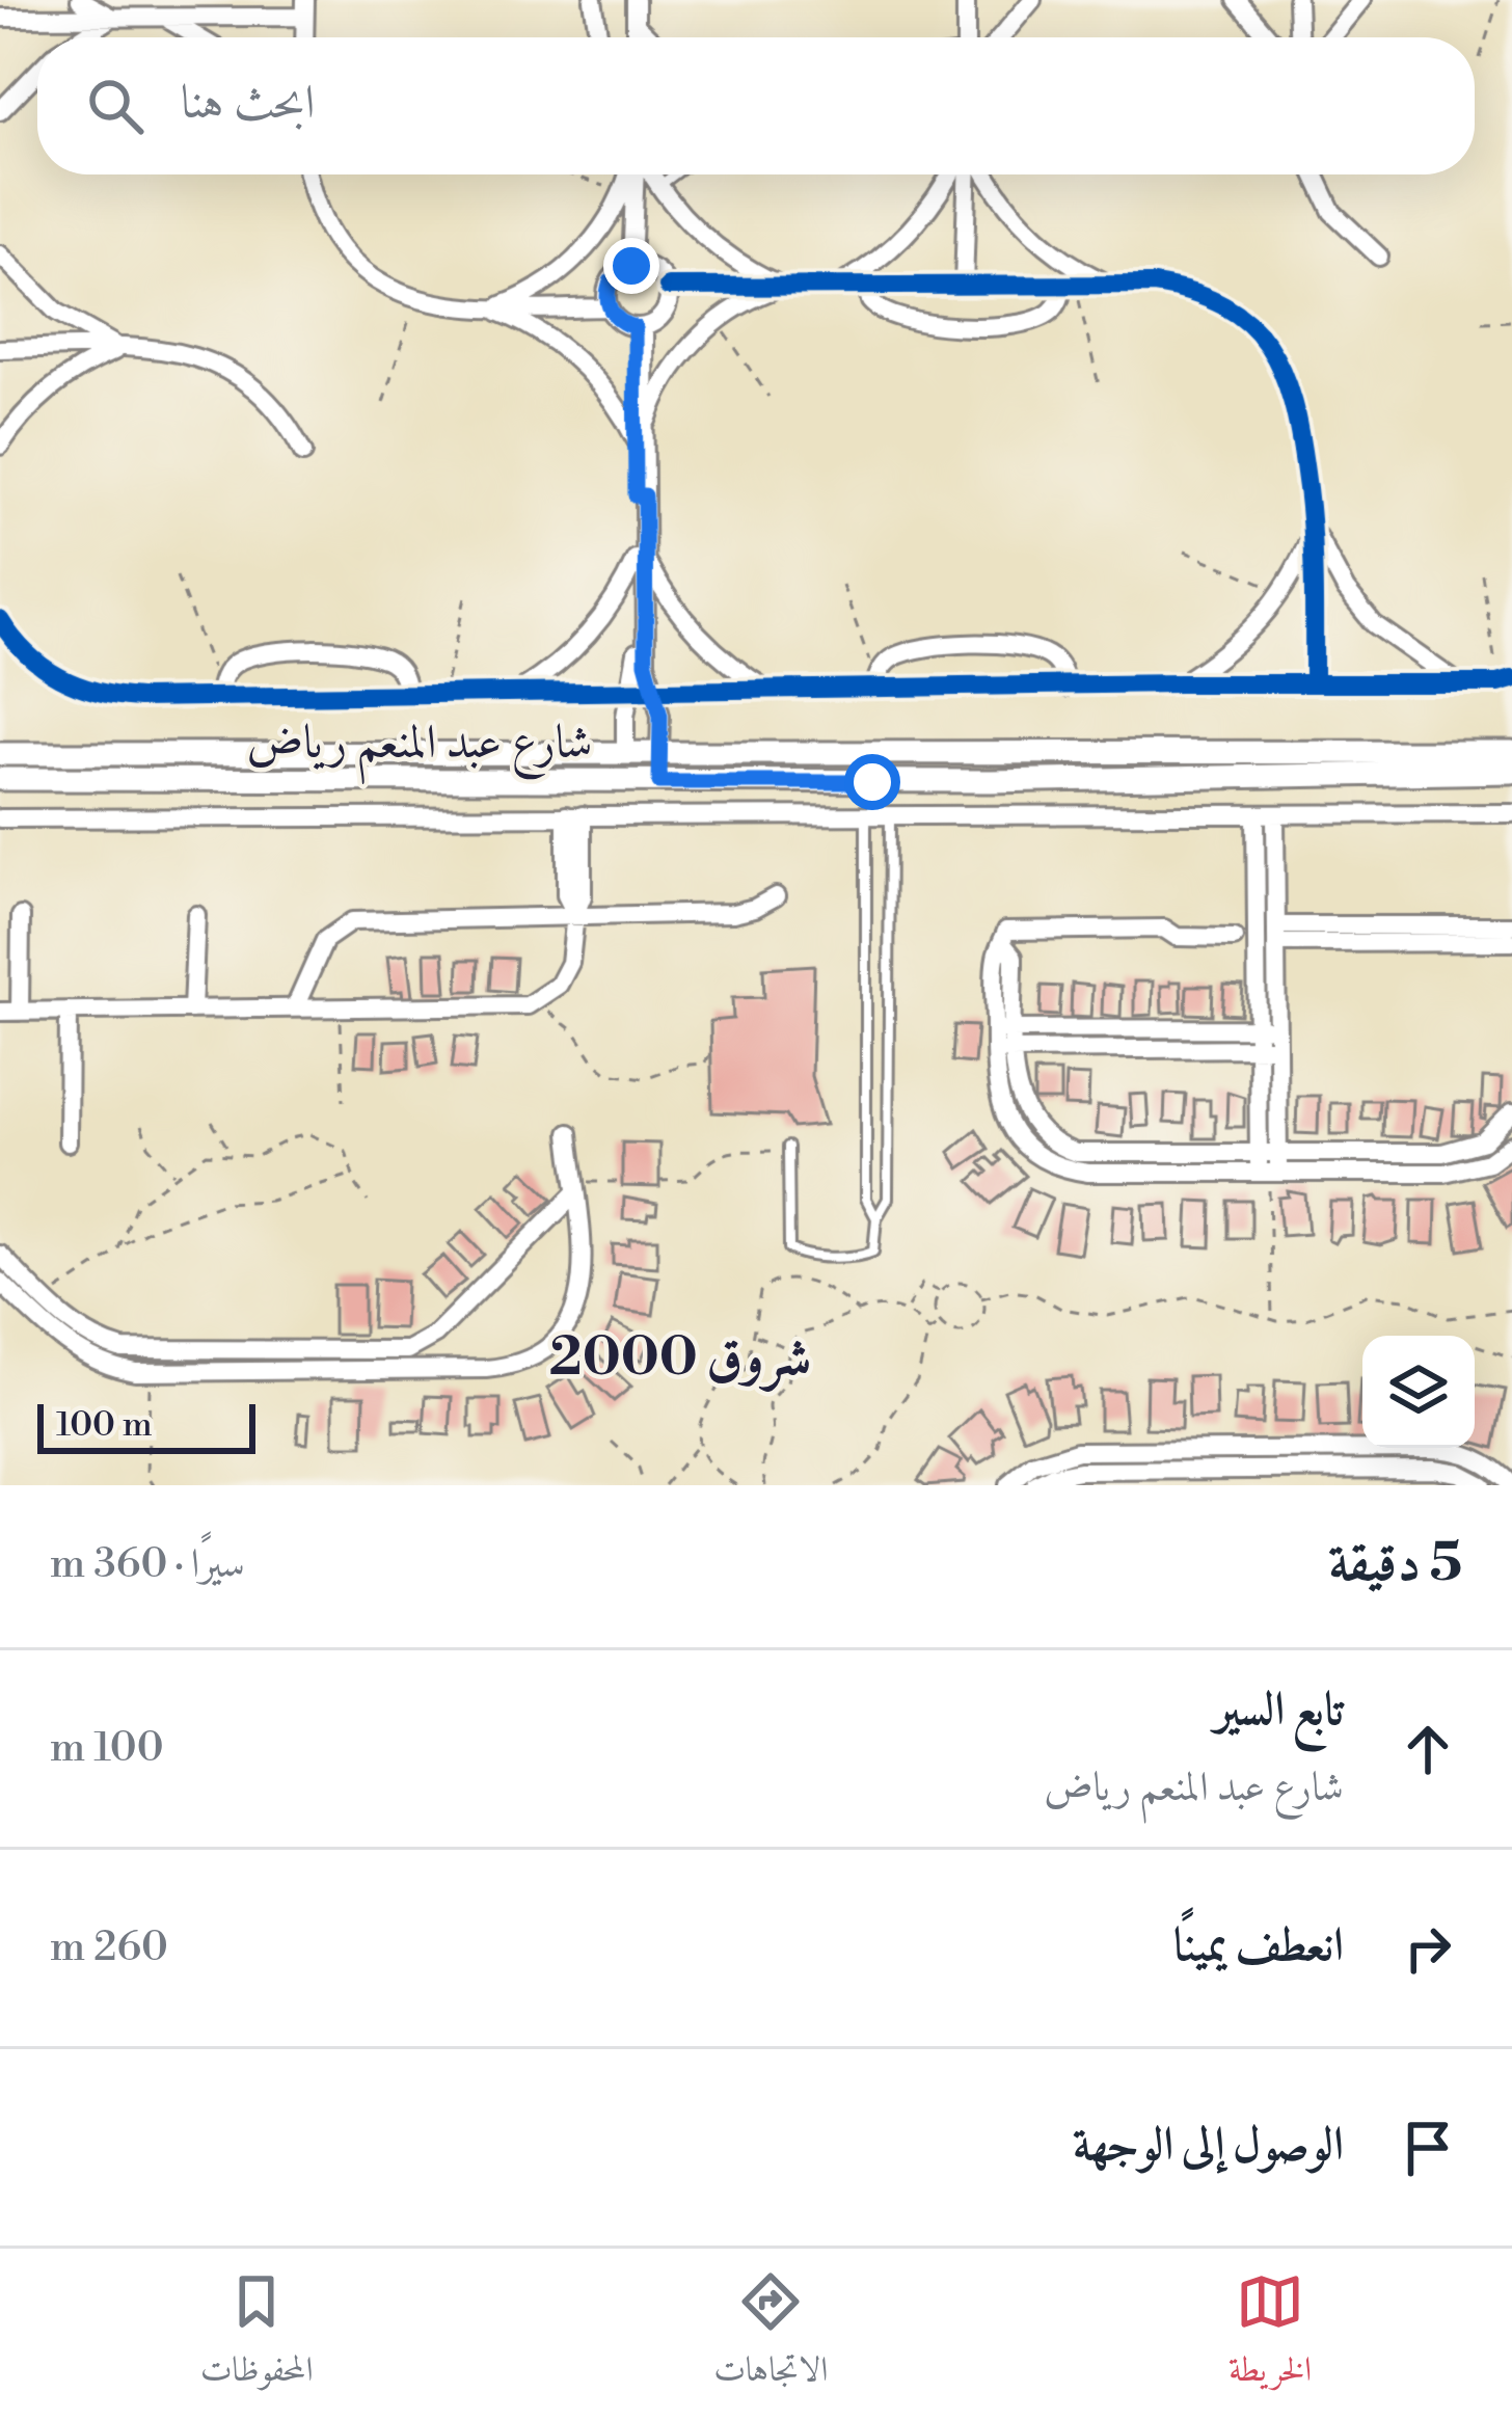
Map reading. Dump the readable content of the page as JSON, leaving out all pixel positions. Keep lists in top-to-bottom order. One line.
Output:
{"streets":{"street":["شارع عبد المنعم رياض"]},"districts":["شروق 2000"],"scale_bar":"100 m","page":{"search":"ابحث هنا","scale":"100 m","heading":["5 دقيقة","سيرًا · 360 m"],"list":[["تابع السير","شارع عبد المنعم رياض","100 m"],["انعطف يمينًا","260 m"],"الوصول إلى الوجهة"],"nav":["الخريطة","الاتجاهات","المحفوظات"]}}
